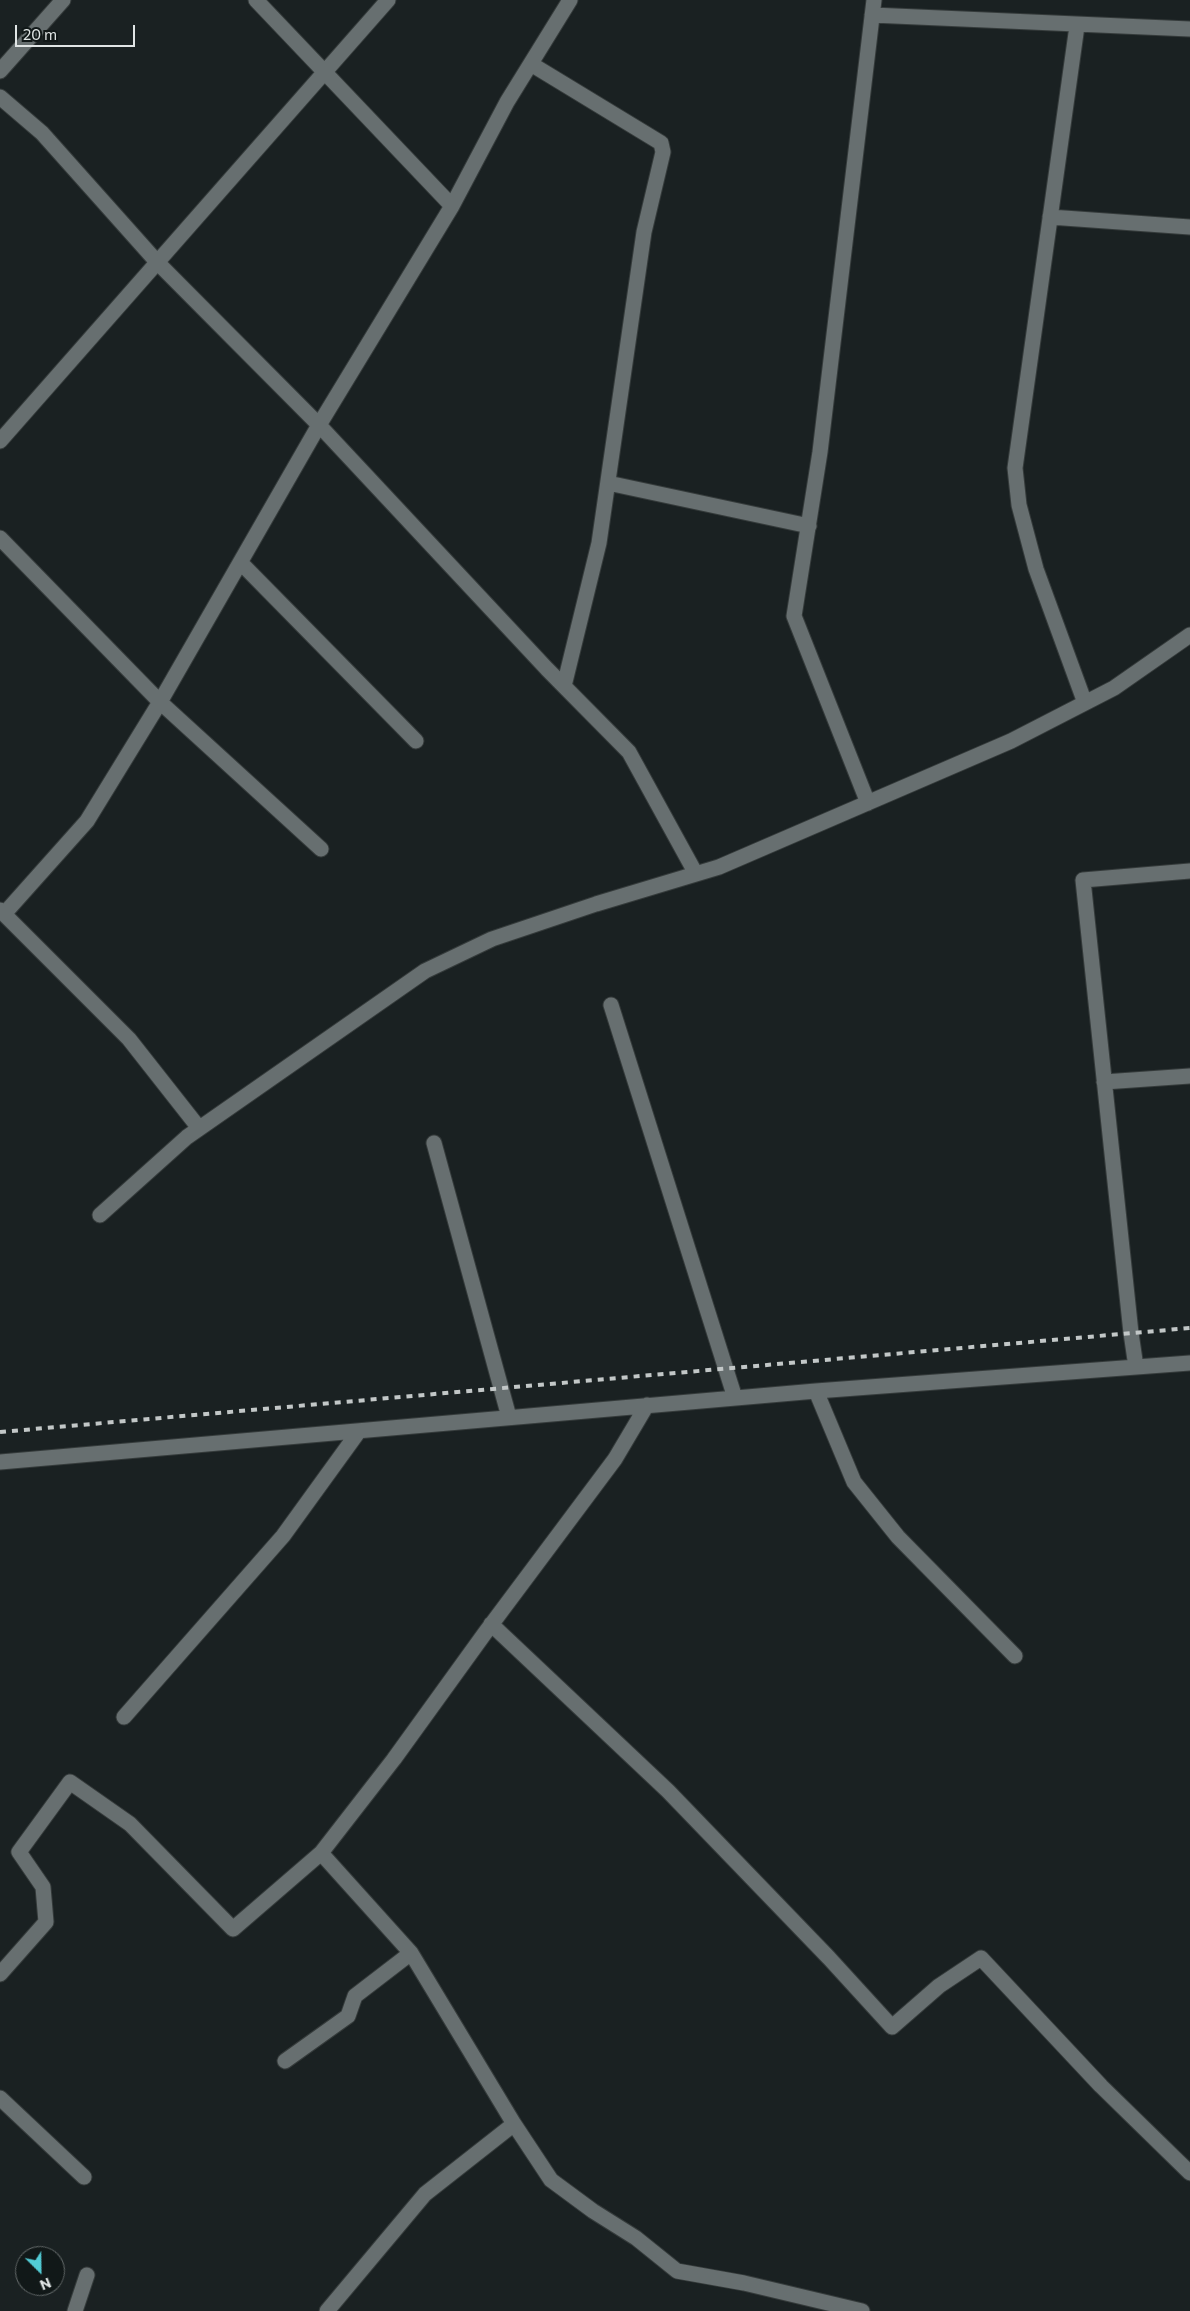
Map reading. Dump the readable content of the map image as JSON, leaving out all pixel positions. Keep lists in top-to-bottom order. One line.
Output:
{"scale_bar":"20 m","north":"bottom right"}
